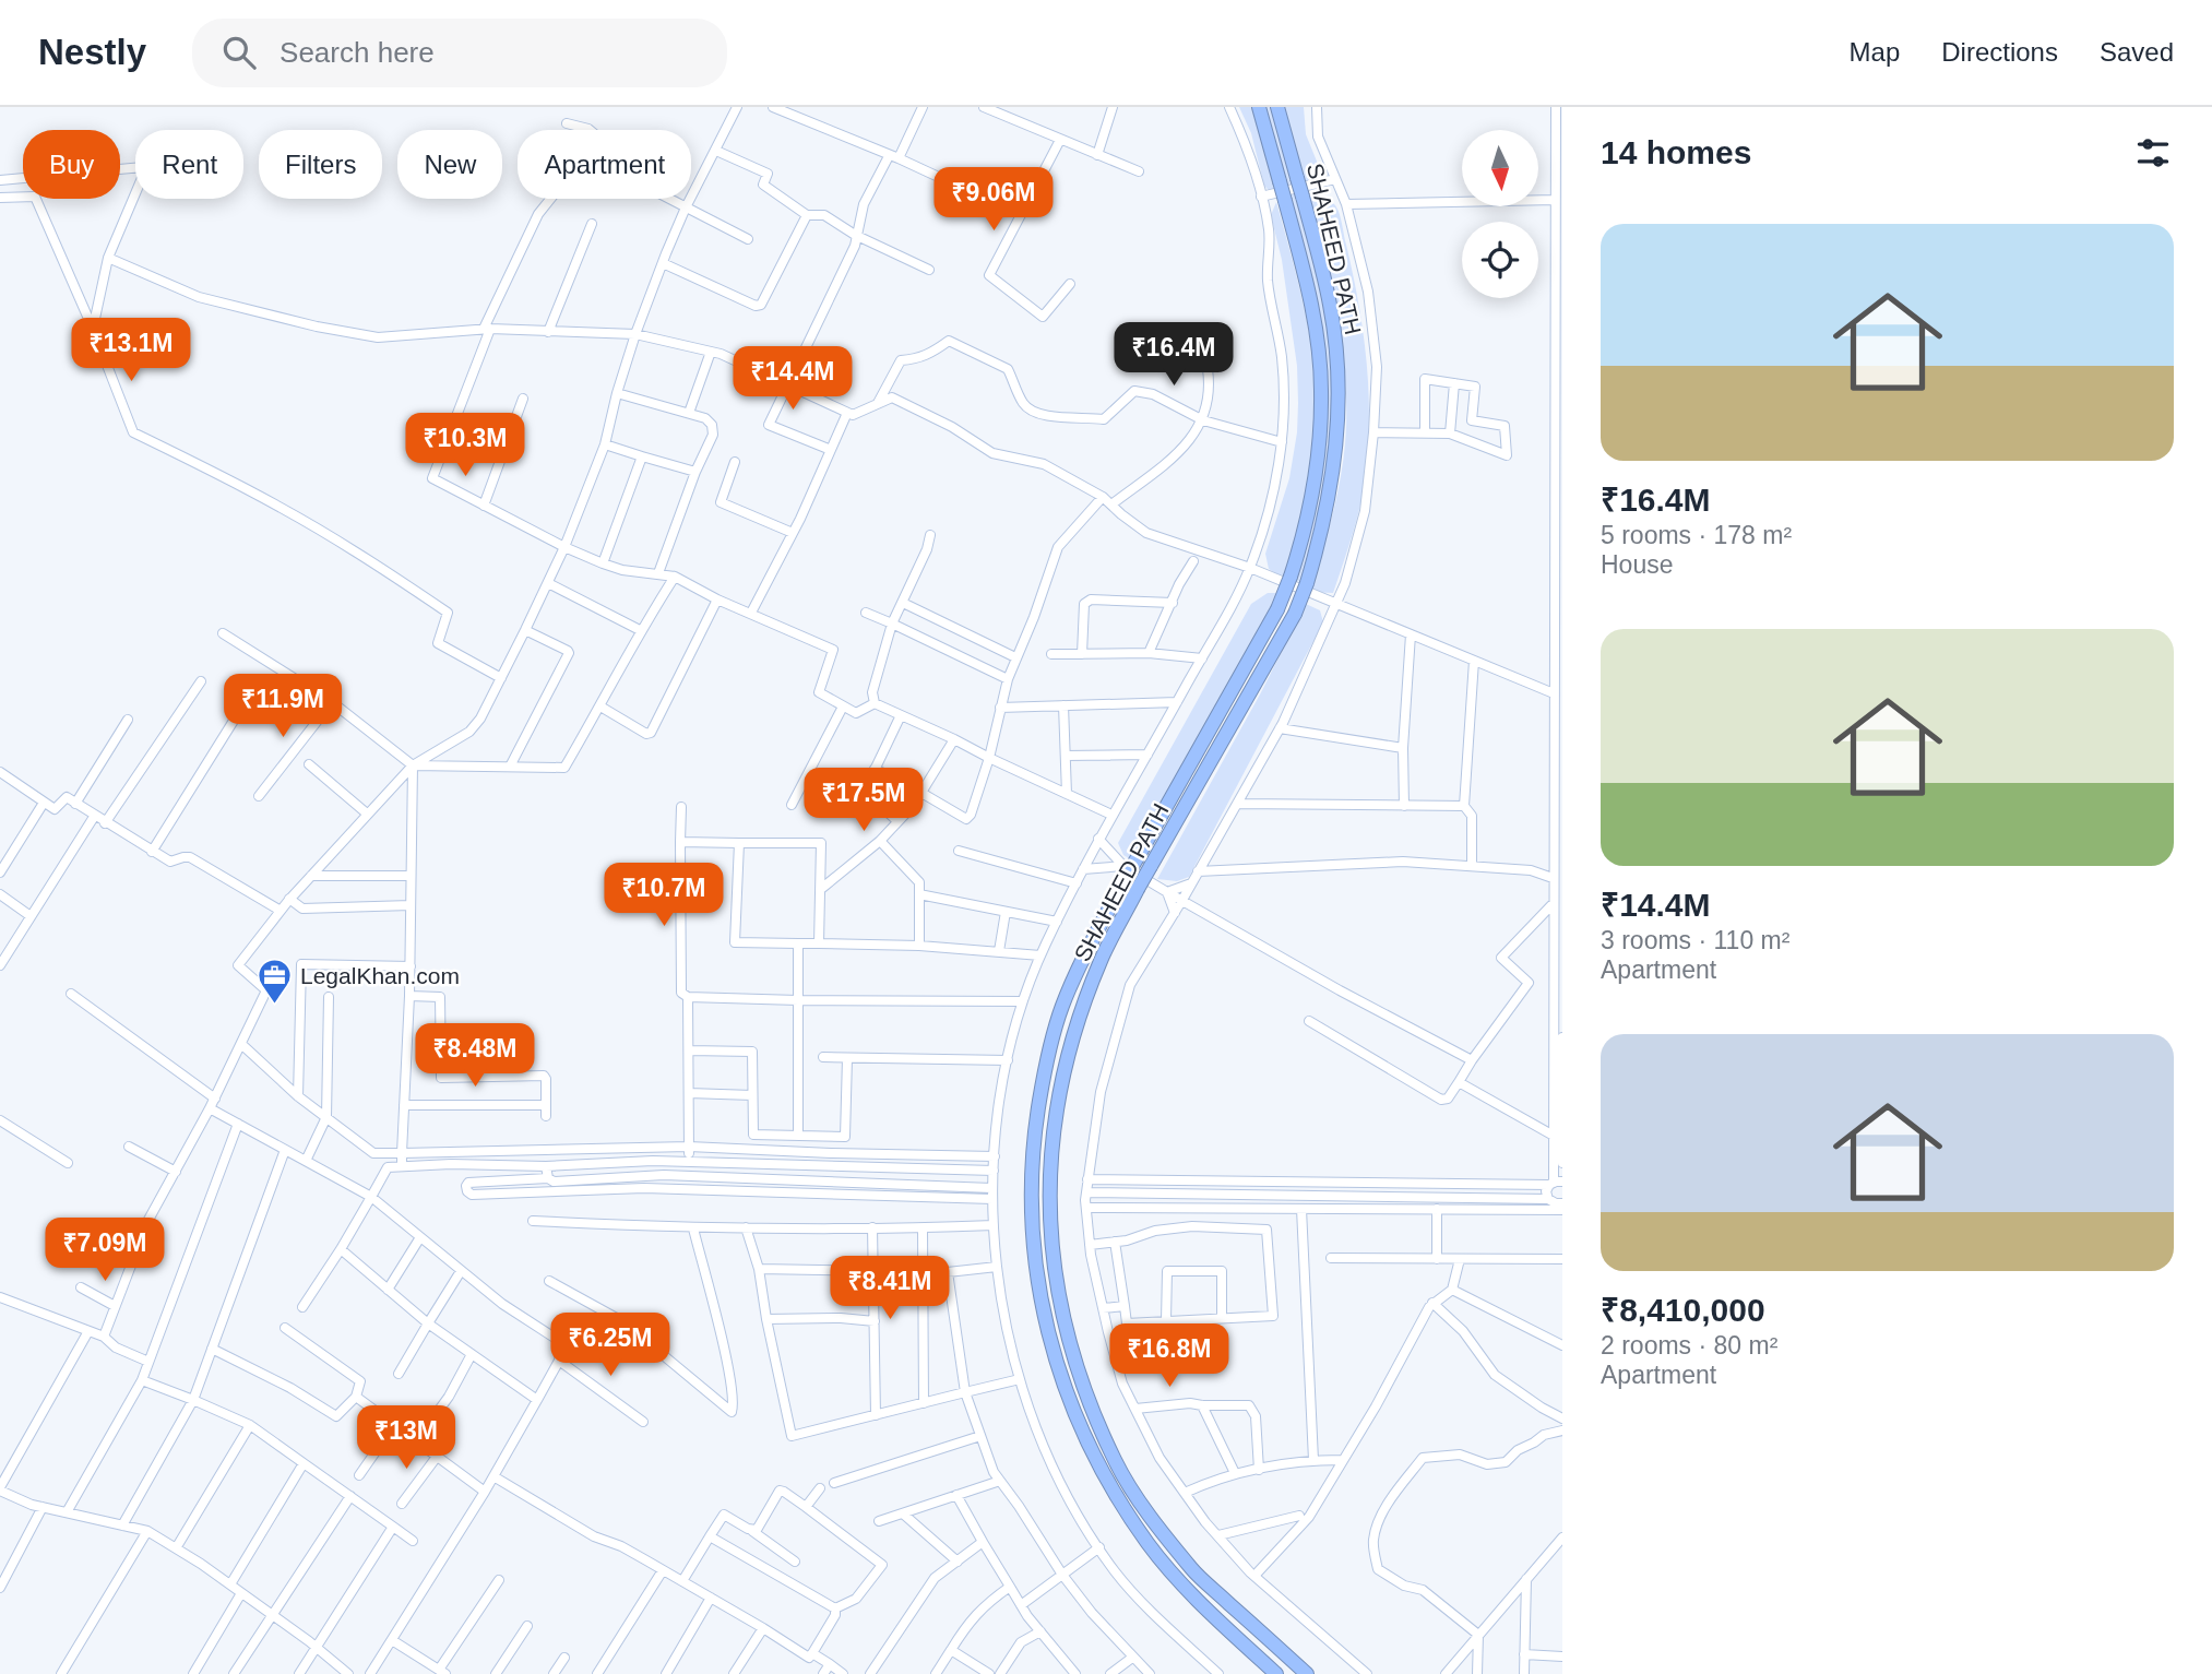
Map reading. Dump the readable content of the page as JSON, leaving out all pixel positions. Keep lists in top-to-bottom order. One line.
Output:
{"streets":{"highway":["SHAHEED PATH"]},"places":{"office":["LegalKhan.com"]},"north":"bottom","page":{"header":"Nestly","search":"Search here","nav":["Map","Directions","Saved"],"heading":"14 homes","chip":["Buy","Rent","Filters","New","Apartment"],"price":["₹9.06M","₹13.1M","₹16.4M","₹14.4M","₹10.3M","₹11.9M","₹17.5M","₹10.7M","₹8.48M","₹7.09M","₹8.41M","₹6.25M","₹16.8M","₹13M"],"list":[{"name":"₹16.4M","note":"5 rooms · 178 m² · House"},{"name":"₹14.4M","note":"3 rooms · 110 m² · Apartment"},{"name":"₹8,410,000","note":"2 rooms · 80 m² · Apartment"}]}}
